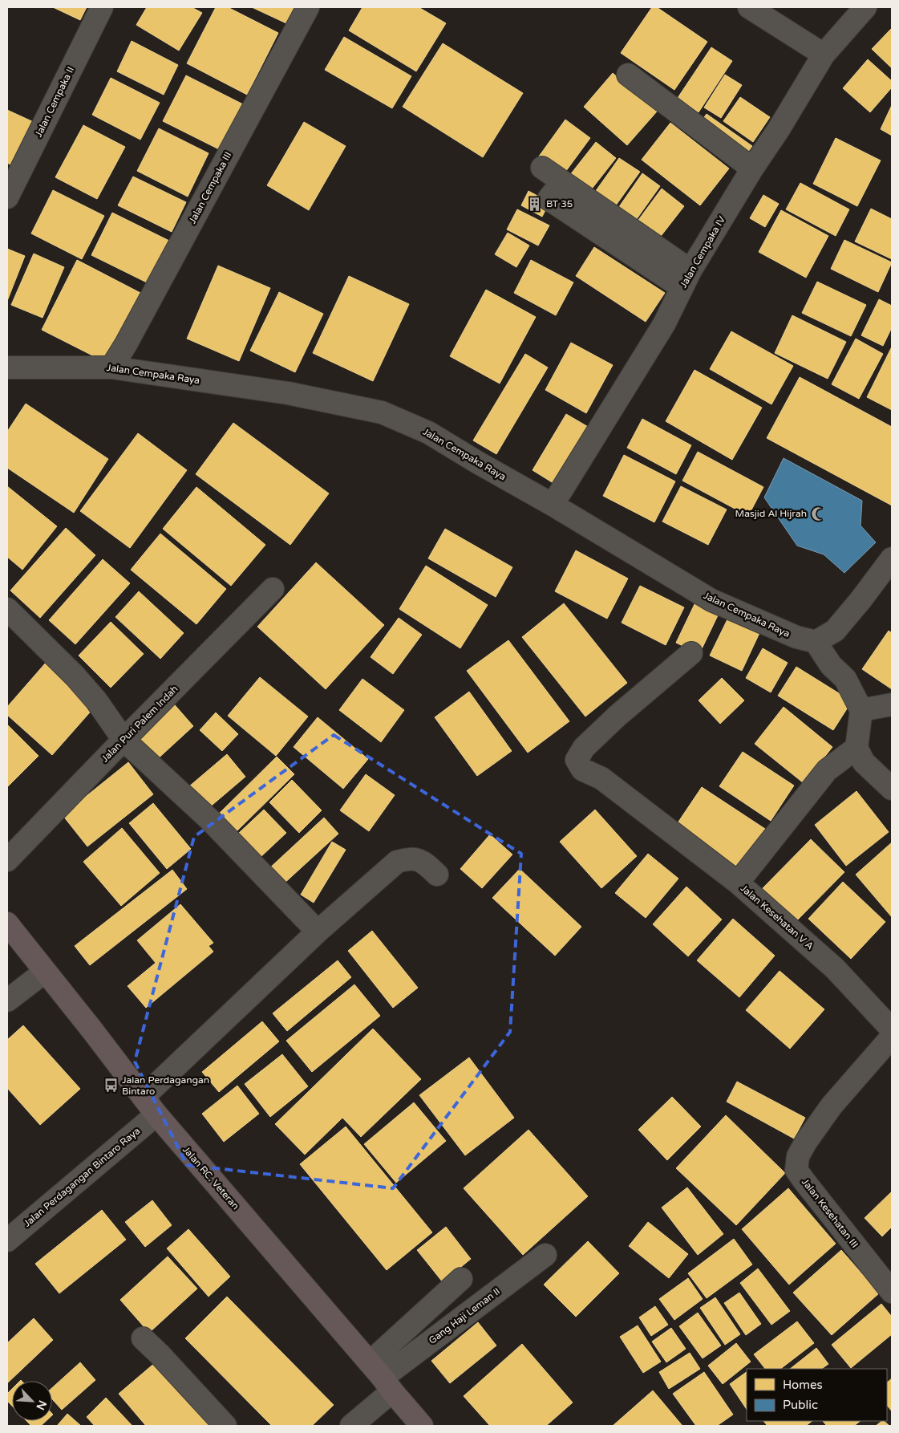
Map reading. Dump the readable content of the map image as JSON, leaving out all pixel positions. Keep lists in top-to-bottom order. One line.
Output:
{"streets":{"main road":["Jalan RC. Veteran"],"street":["Jalan Cempaka II","Jalan Cempaka III","Jalan Cempaka IV","Jalan Cempaka Raya","Jalan Puri Palem Indah","Jalan Kesehatan V A","Jalan Perdagangan Bintaro Raya","Jalan Kesehatan III","Gang Haji Leman II"]},"crossings":[["Jalan Cempaka III","Jalan Cempaka Raya"],["Jalan Cempaka IV","Jalan Cempaka Raya"],["Jalan Perdagangan Bintaro Raya","Jalan RC. Veteran"],["Jalan RC. Veteran","Gang Haji Leman II"]],"places":{"building":["BT 35"],"mosque":["Masjid Al Hijrah"],"bus stop":["Jalan Perdagangan Bintaro"]},"legend":["Homes","Public"],"north":"bottom right"}
